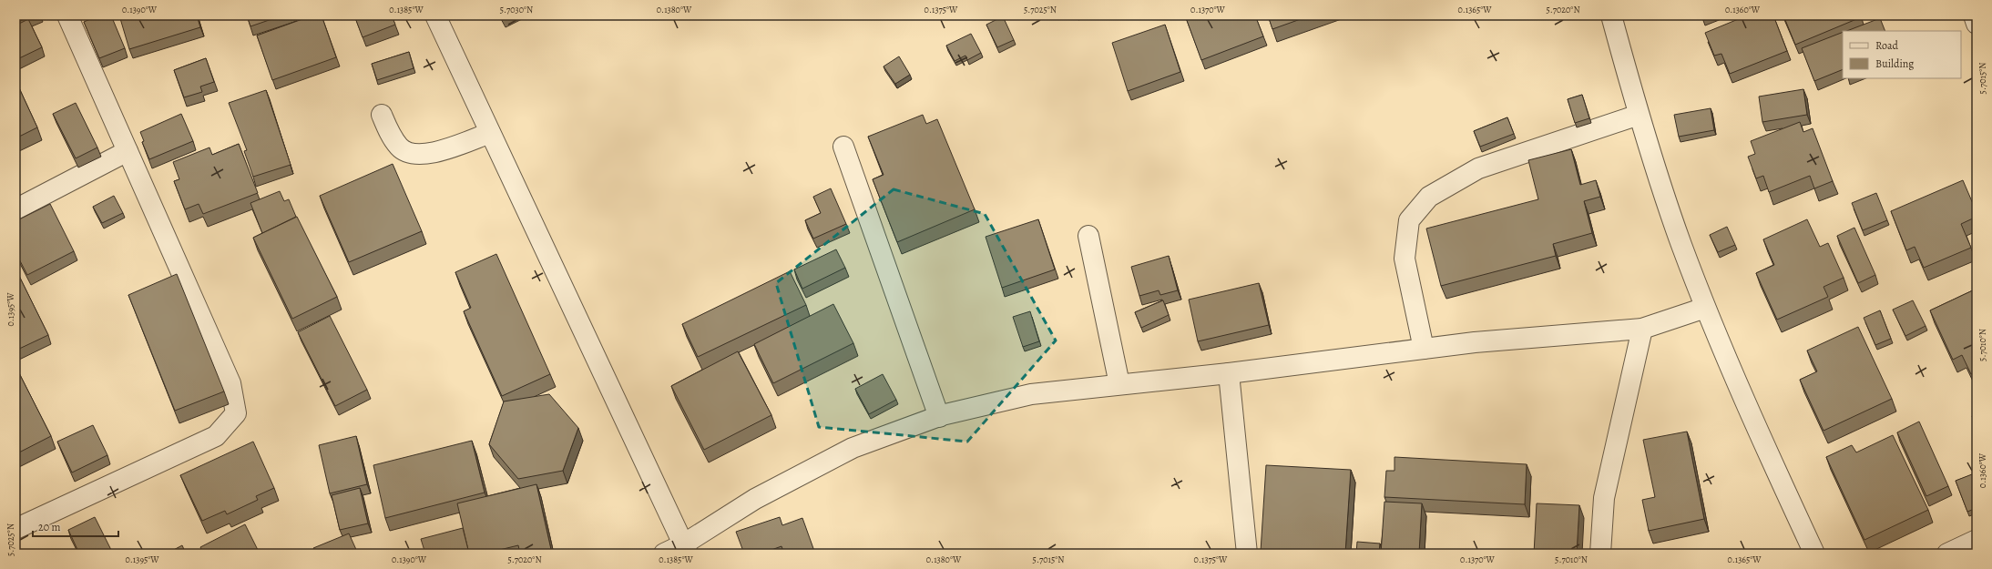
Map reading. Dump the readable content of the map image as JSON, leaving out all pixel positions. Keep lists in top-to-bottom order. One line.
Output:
{"legend":["Road","Building"],"scale_bar":"20 m","coordinates":["0.1390°W","0.1385°W","5.7030°N","0.1380°W","0.1375°W","5.7025°N","0.1370°W","0.1365°W","5.7020°N","0.1360°W","5.7015°N","0.1395°W","5.7010°N"]}
